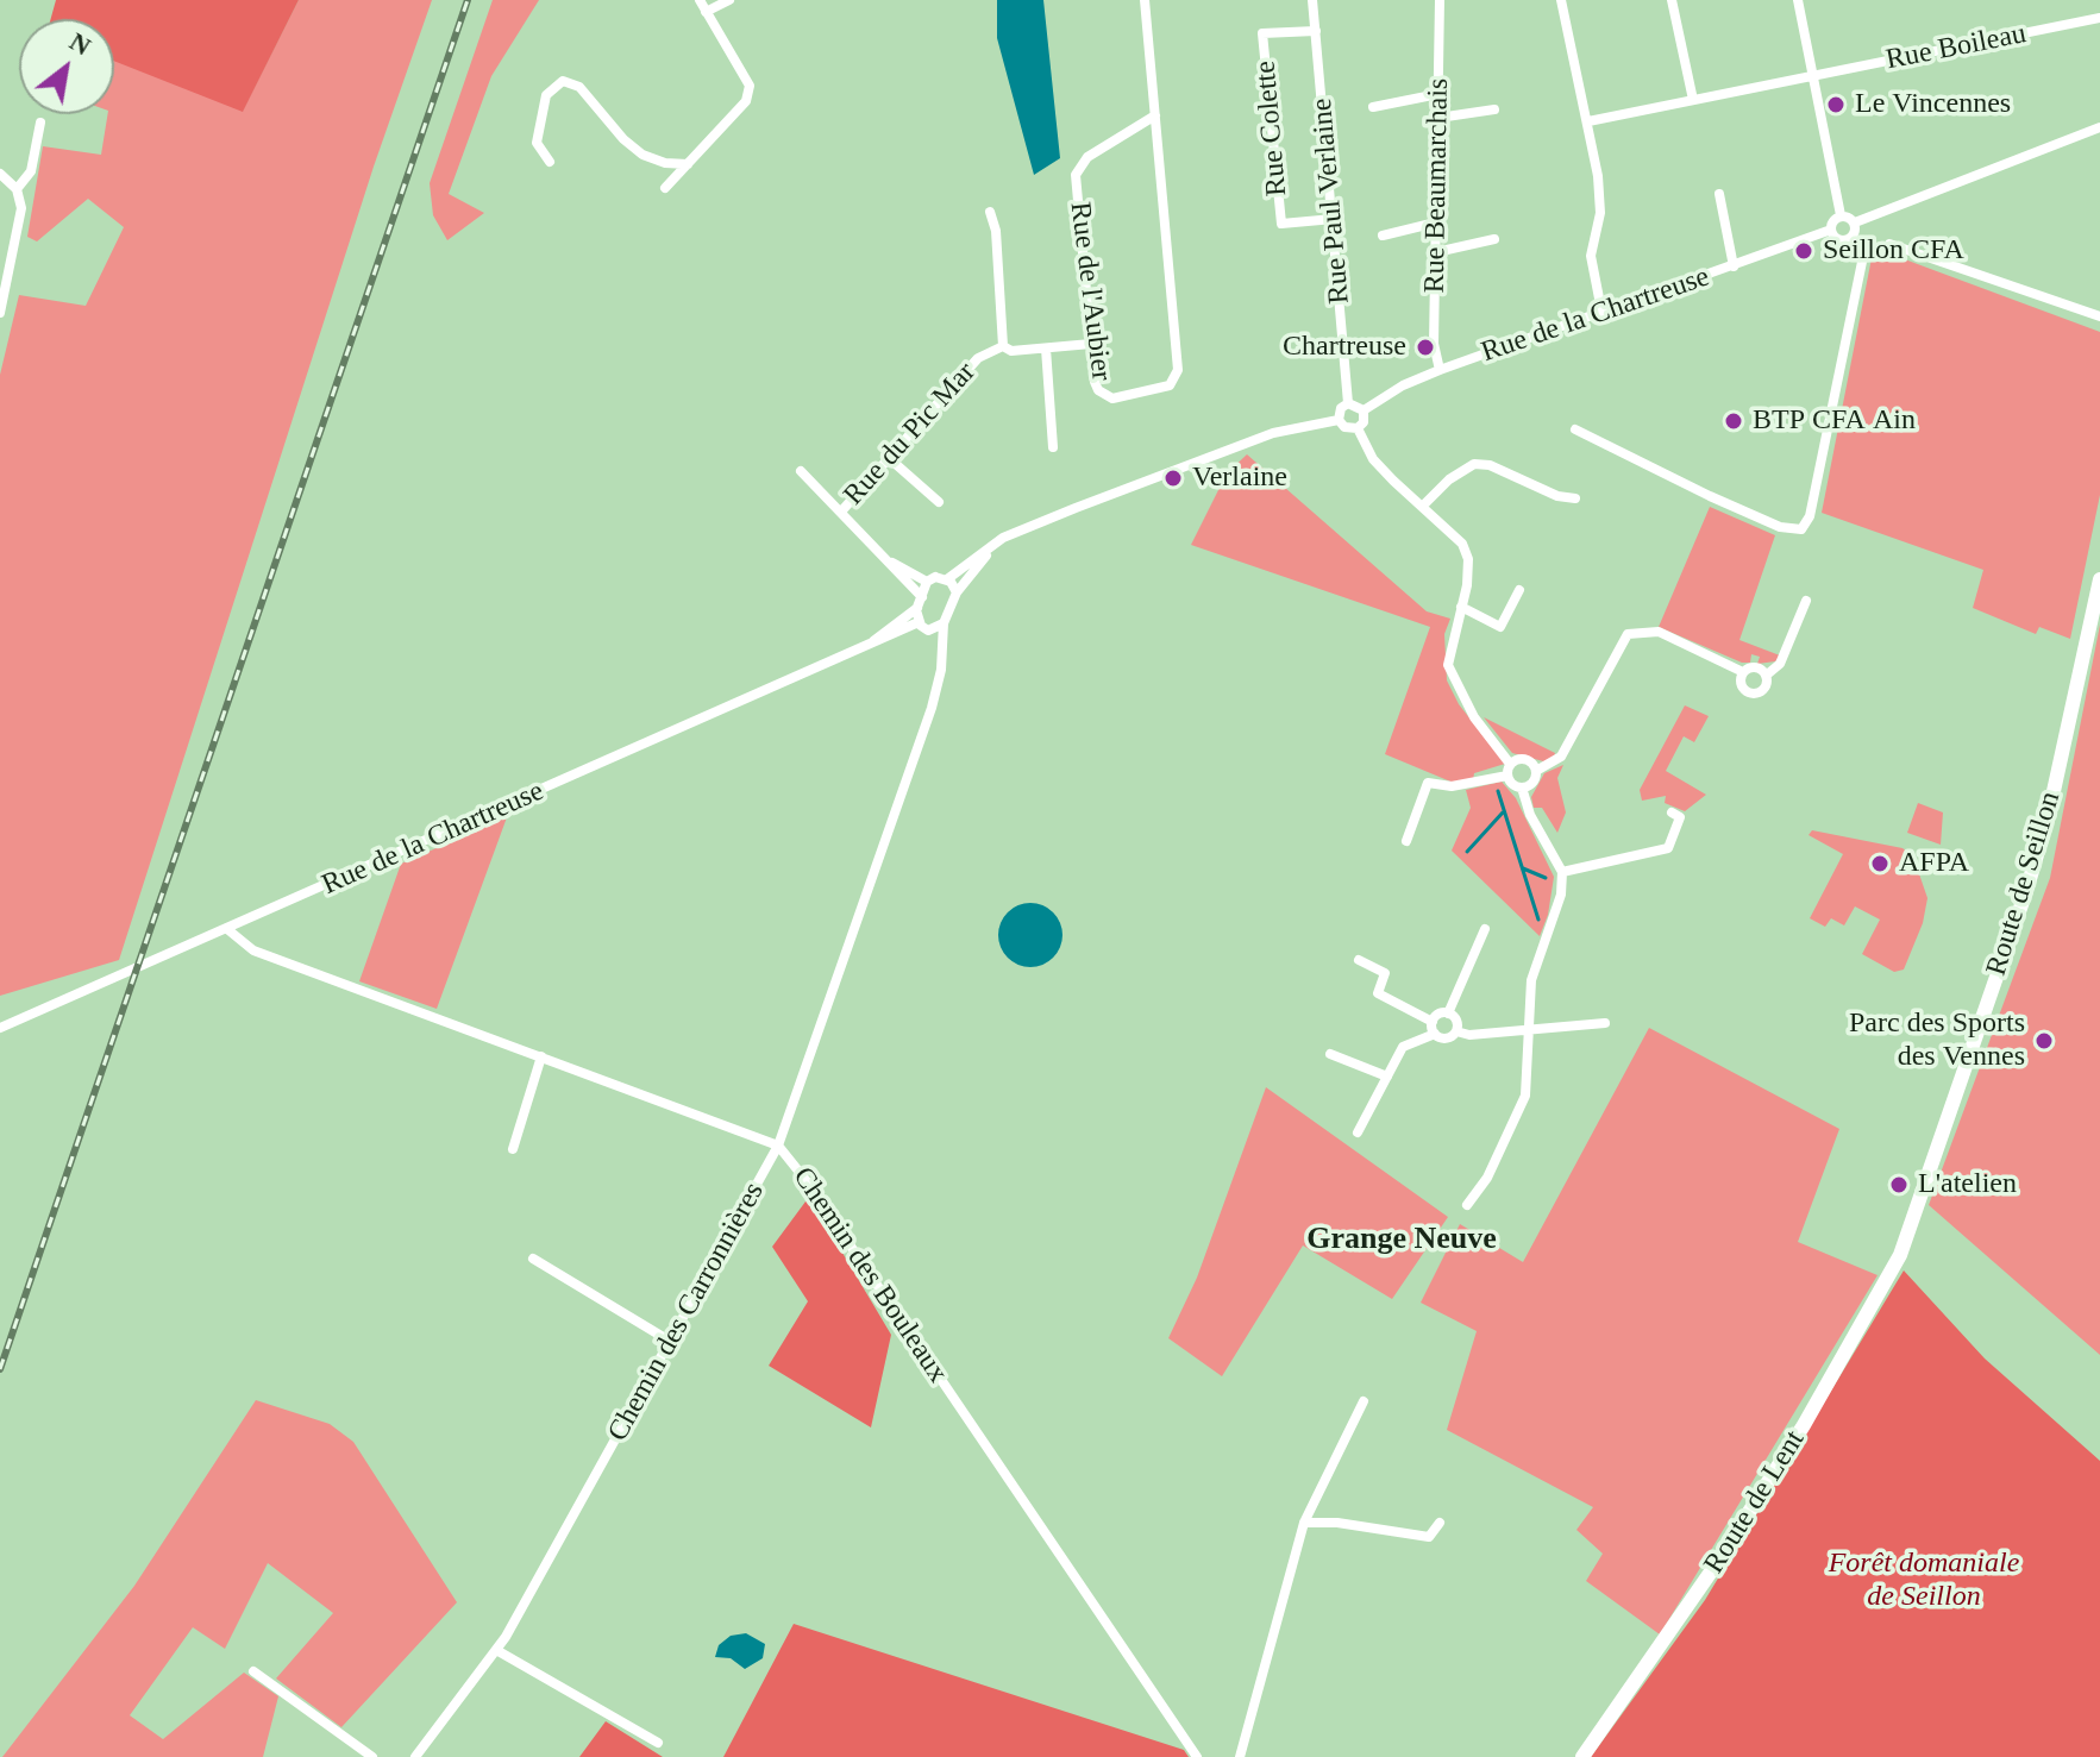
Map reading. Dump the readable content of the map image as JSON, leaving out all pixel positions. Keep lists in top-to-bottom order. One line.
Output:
{"streets":{"street":["Rue Boileau","Rue Colette","Rue Beaumarchais","Rue Paul Verlaine","Rue de l'Aubier","Rue de la Chartreuse","Rue du Pic Mar","Route de Seillon","Chemin des Bouleaux","Chemin des Carronnières","Route de Lent"]},"crossings":[["Rue Colette","Rue Paul Verlaine"],["Rue Beaumarchais","Rue de la Chartreuse"],["Rue Paul Verlaine","Rue de la Chartreuse"],["Rue de l'Aubier","Rue du Pic Mar"],["Rue de la Chartreuse","Chemin des Bouleaux"],["Route de Seillon","Route de Lent"],["Chemin des Bouleaux","Chemin des Carronnières"]],"districts":["Grange Neuve"],"parks":["Forêt domaniale de Seillon"],"places":["Le Vincennes","Seillon CFA","Chartreuse","BTP CFA Ain","Verlaine","AFPA","Parc des Sports des Vennes","L'atelien"],"north":"top right"}
